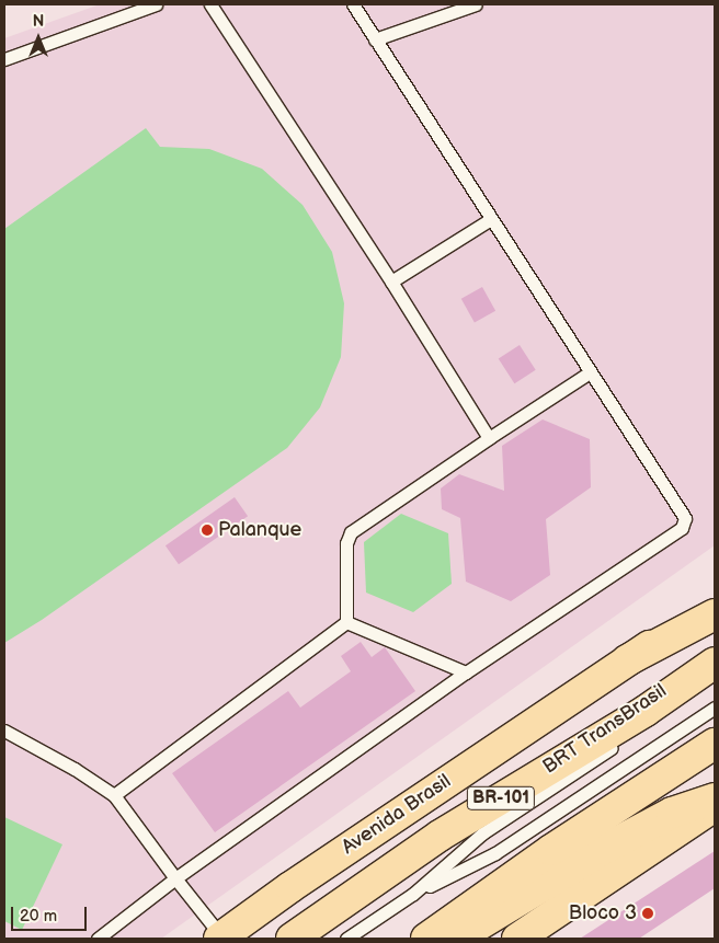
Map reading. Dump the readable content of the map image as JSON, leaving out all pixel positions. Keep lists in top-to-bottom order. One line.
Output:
{"streets":{"main road":["BR-101","Avenida Brasil"],"lane":["BRT TransBrasil"]},"places":["Palanque","Bloco 3"],"scale_bar":"20 m","north":"top"}
